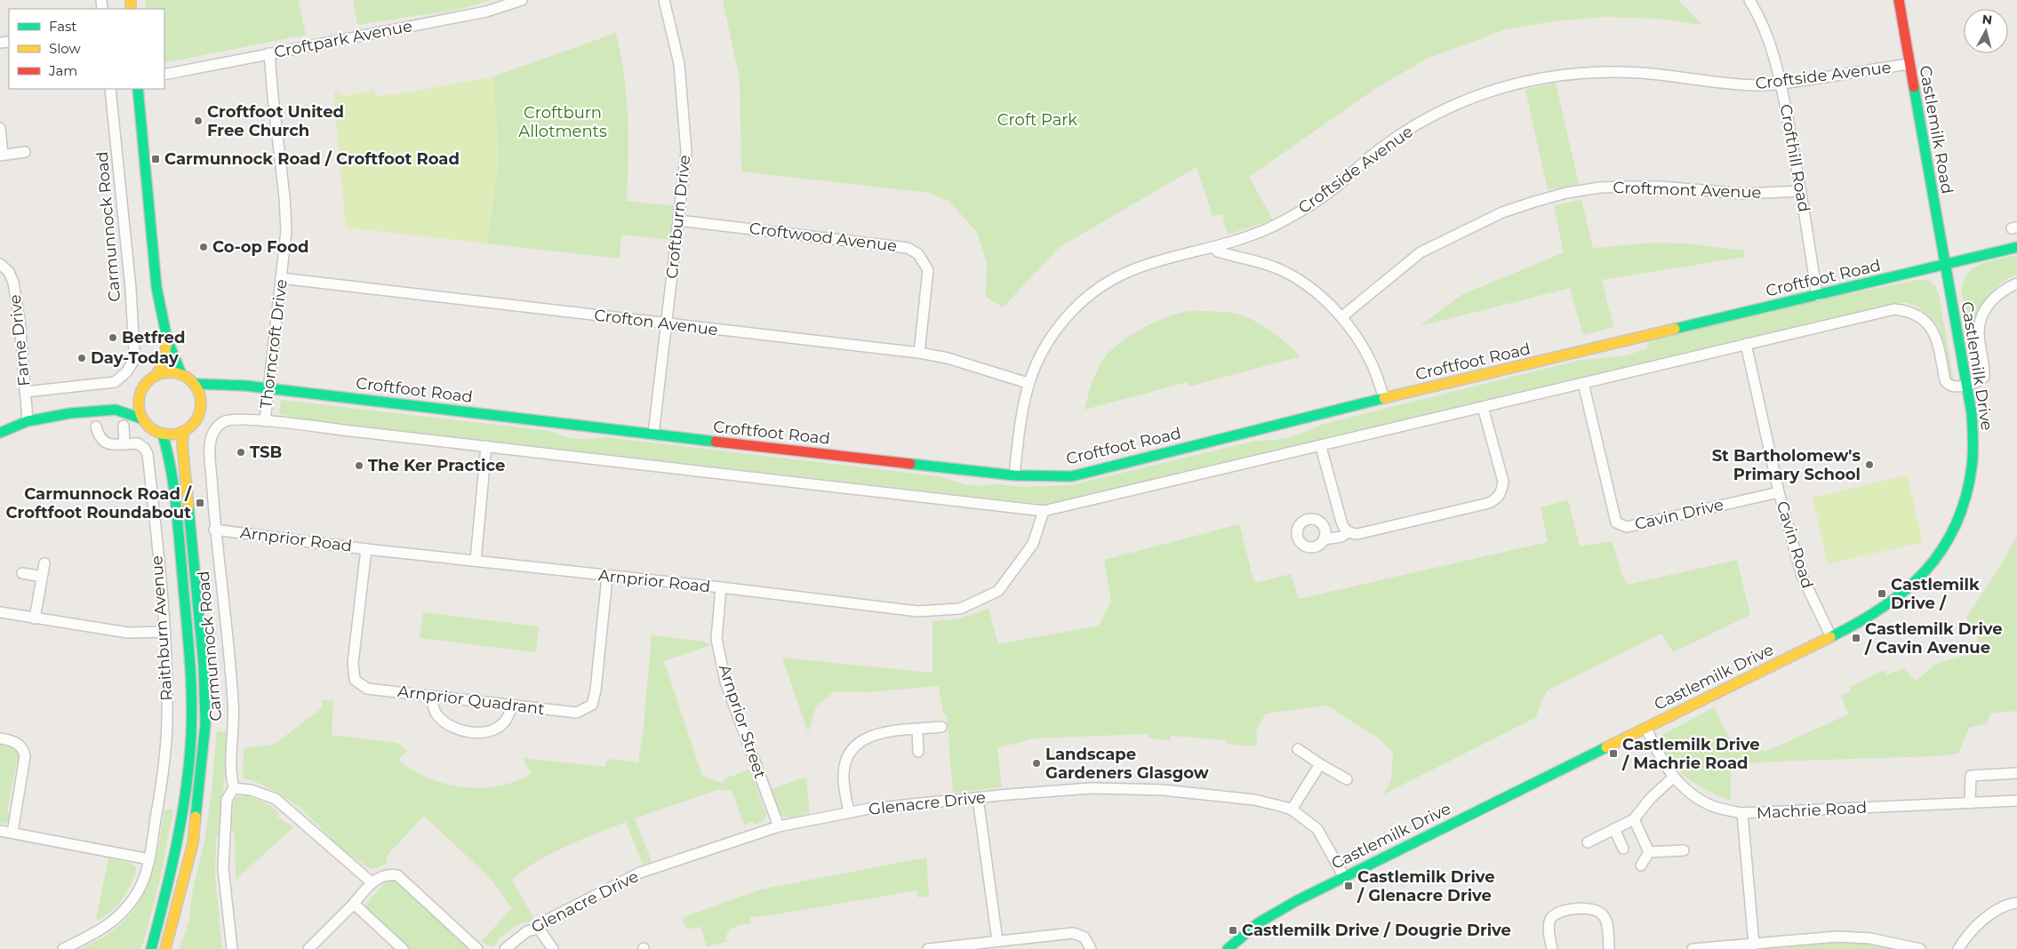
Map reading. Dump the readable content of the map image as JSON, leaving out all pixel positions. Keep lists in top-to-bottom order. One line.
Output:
{"streets":{"street":["Croftpark Avenue","Croftside Avenue","Castlemilk Road","Crofthill Road","Croftmont Avenue","Croftburn Drive","Carmunnock Road","Croftwood Avenue","Croftfoot Road","Crofton Avenue","Farne Drive","Thorncroft Drive","Castlemilk Drive","Cavin Drive","Arnprior Road","Cavin Road","Raithburn Avenue","Arnprior Quadrant","Arnprior Street","Glenacre Drive","Machrie Road"]},"crossings":[["Croftpark Avenue","Thorncroft Drive"],["Croftside Avenue","Castlemilk Road"],["Croftside Avenue","Crofthill Road"],["Croftside Avenue","Croftfoot Road"],["Croftside Avenue","Crofton Avenue"],["Castlemilk Road","Croftfoot Road"],["Castlemilk Road","Castlemilk Drive"],["Crofthill Road","Croftmont Avenue"],["Crofthill Road","Croftfoot Road"],["Croftburn Drive","Croftwood Avenue"],["Croftburn Drive","Croftfoot Road"],["Croftburn Drive","Crofton Avenue"],["Carmunnock Road","Croftfoot Road"],["Carmunnock Road","Farne Drive"],["Carmunnock Road","Thorncroft Drive"],["Carmunnock Road","Arnprior Road"],["Croftwood Avenue","Crofton Avenue"],["Croftfoot Road","Thorncroft Drive"],["Croftfoot Road","Castlemilk Drive"],["Crofton Avenue","Thorncroft Drive"],["Castlemilk Drive","Cavin Road"],["Castlemilk Drive","Glenacre Drive"],["Castlemilk Drive","Machrie Road"],["Cavin Drive","Cavin Road"],["Arnprior Road","Arnprior Quadrant"],["Arnprior Road","Arnprior Street"],["Arnprior Street","Glenacre Drive"]],"parks":["Croftburn Allotments","Croft Park"],"places":{"other":["Croftfoot United Free Church","Co-op Food","Betfred","Day-Today","TSB","St Bartholomew's Primary School","The Ker Practice","Landscape Gardeners Glasgow"],"transit":["Carmunnock Road / Croftfoot Road","Carmunnock Road / Croftfoot Roundabout","Castlemilk Drive /","Castlemilk Drive / Cavin Avenue","Castlemilk Drive / Machrie Road","Castlemilk Drive / Glenacre Drive","Castlemilk Drive / Dougrie Drive"]},"legend":["Fast","Slow","Jam"],"north":"top"}
